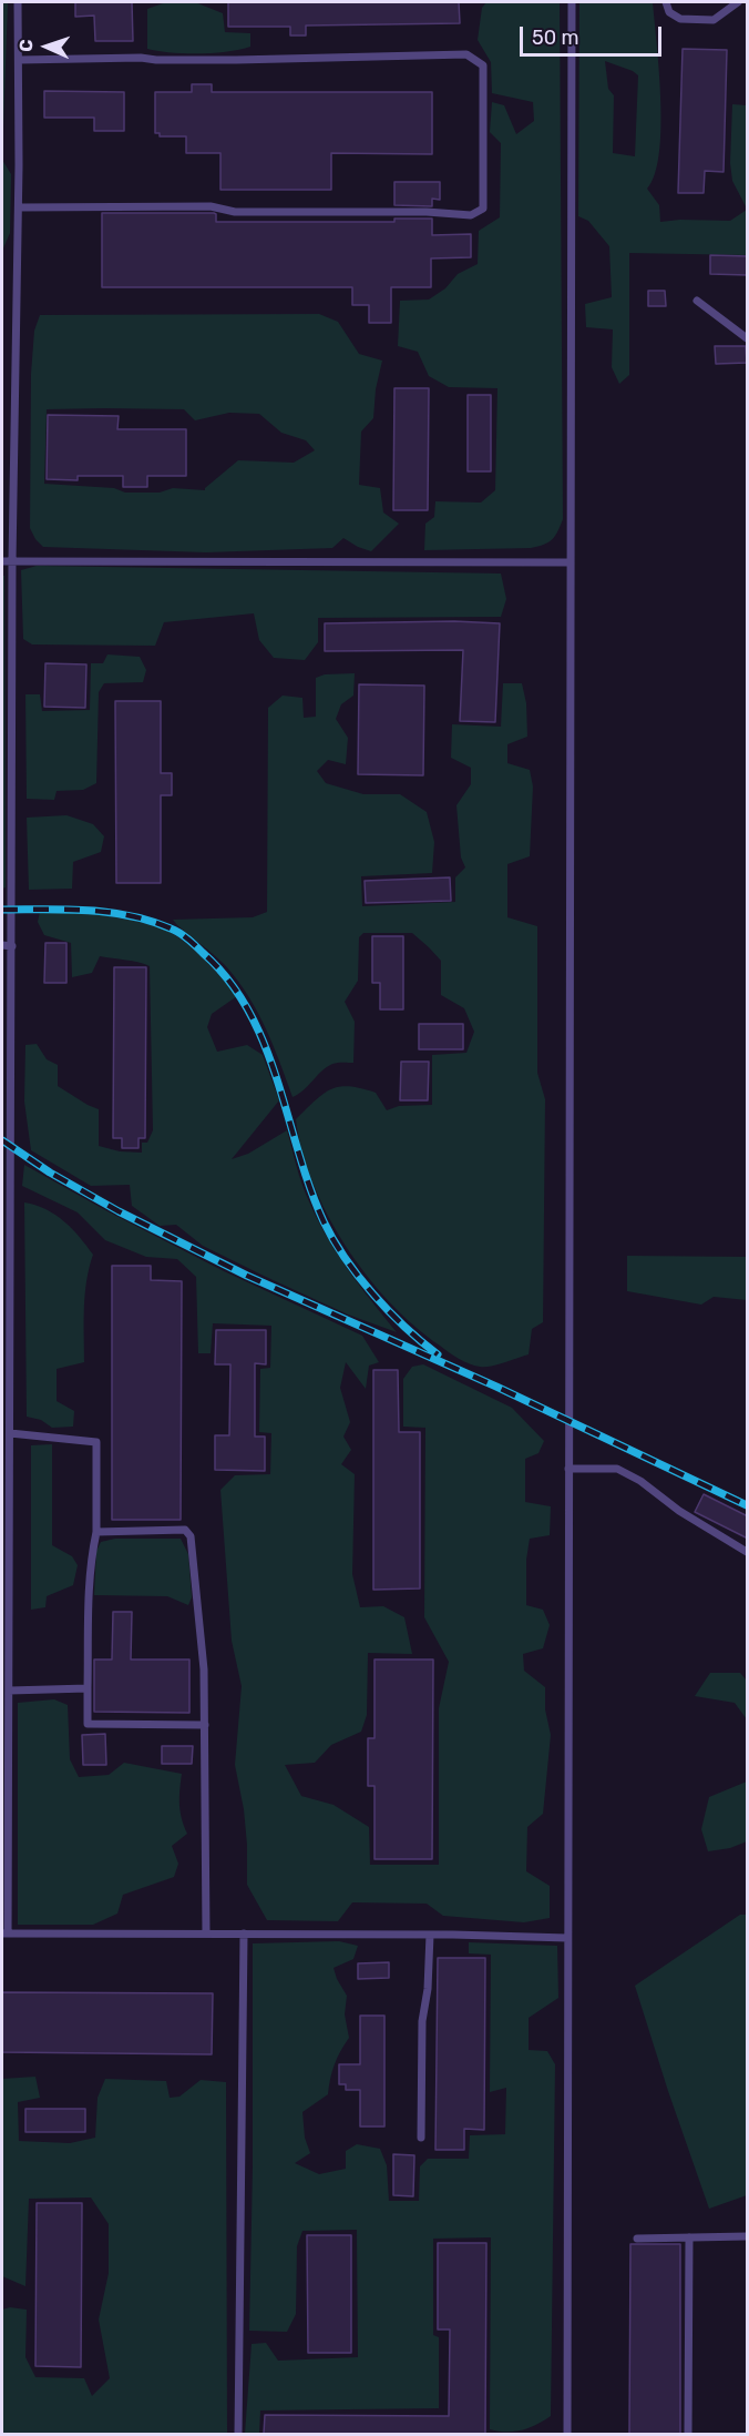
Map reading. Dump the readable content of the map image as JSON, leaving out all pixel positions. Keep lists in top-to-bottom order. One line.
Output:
{"scale_bar":"50 m","north":"left"}
